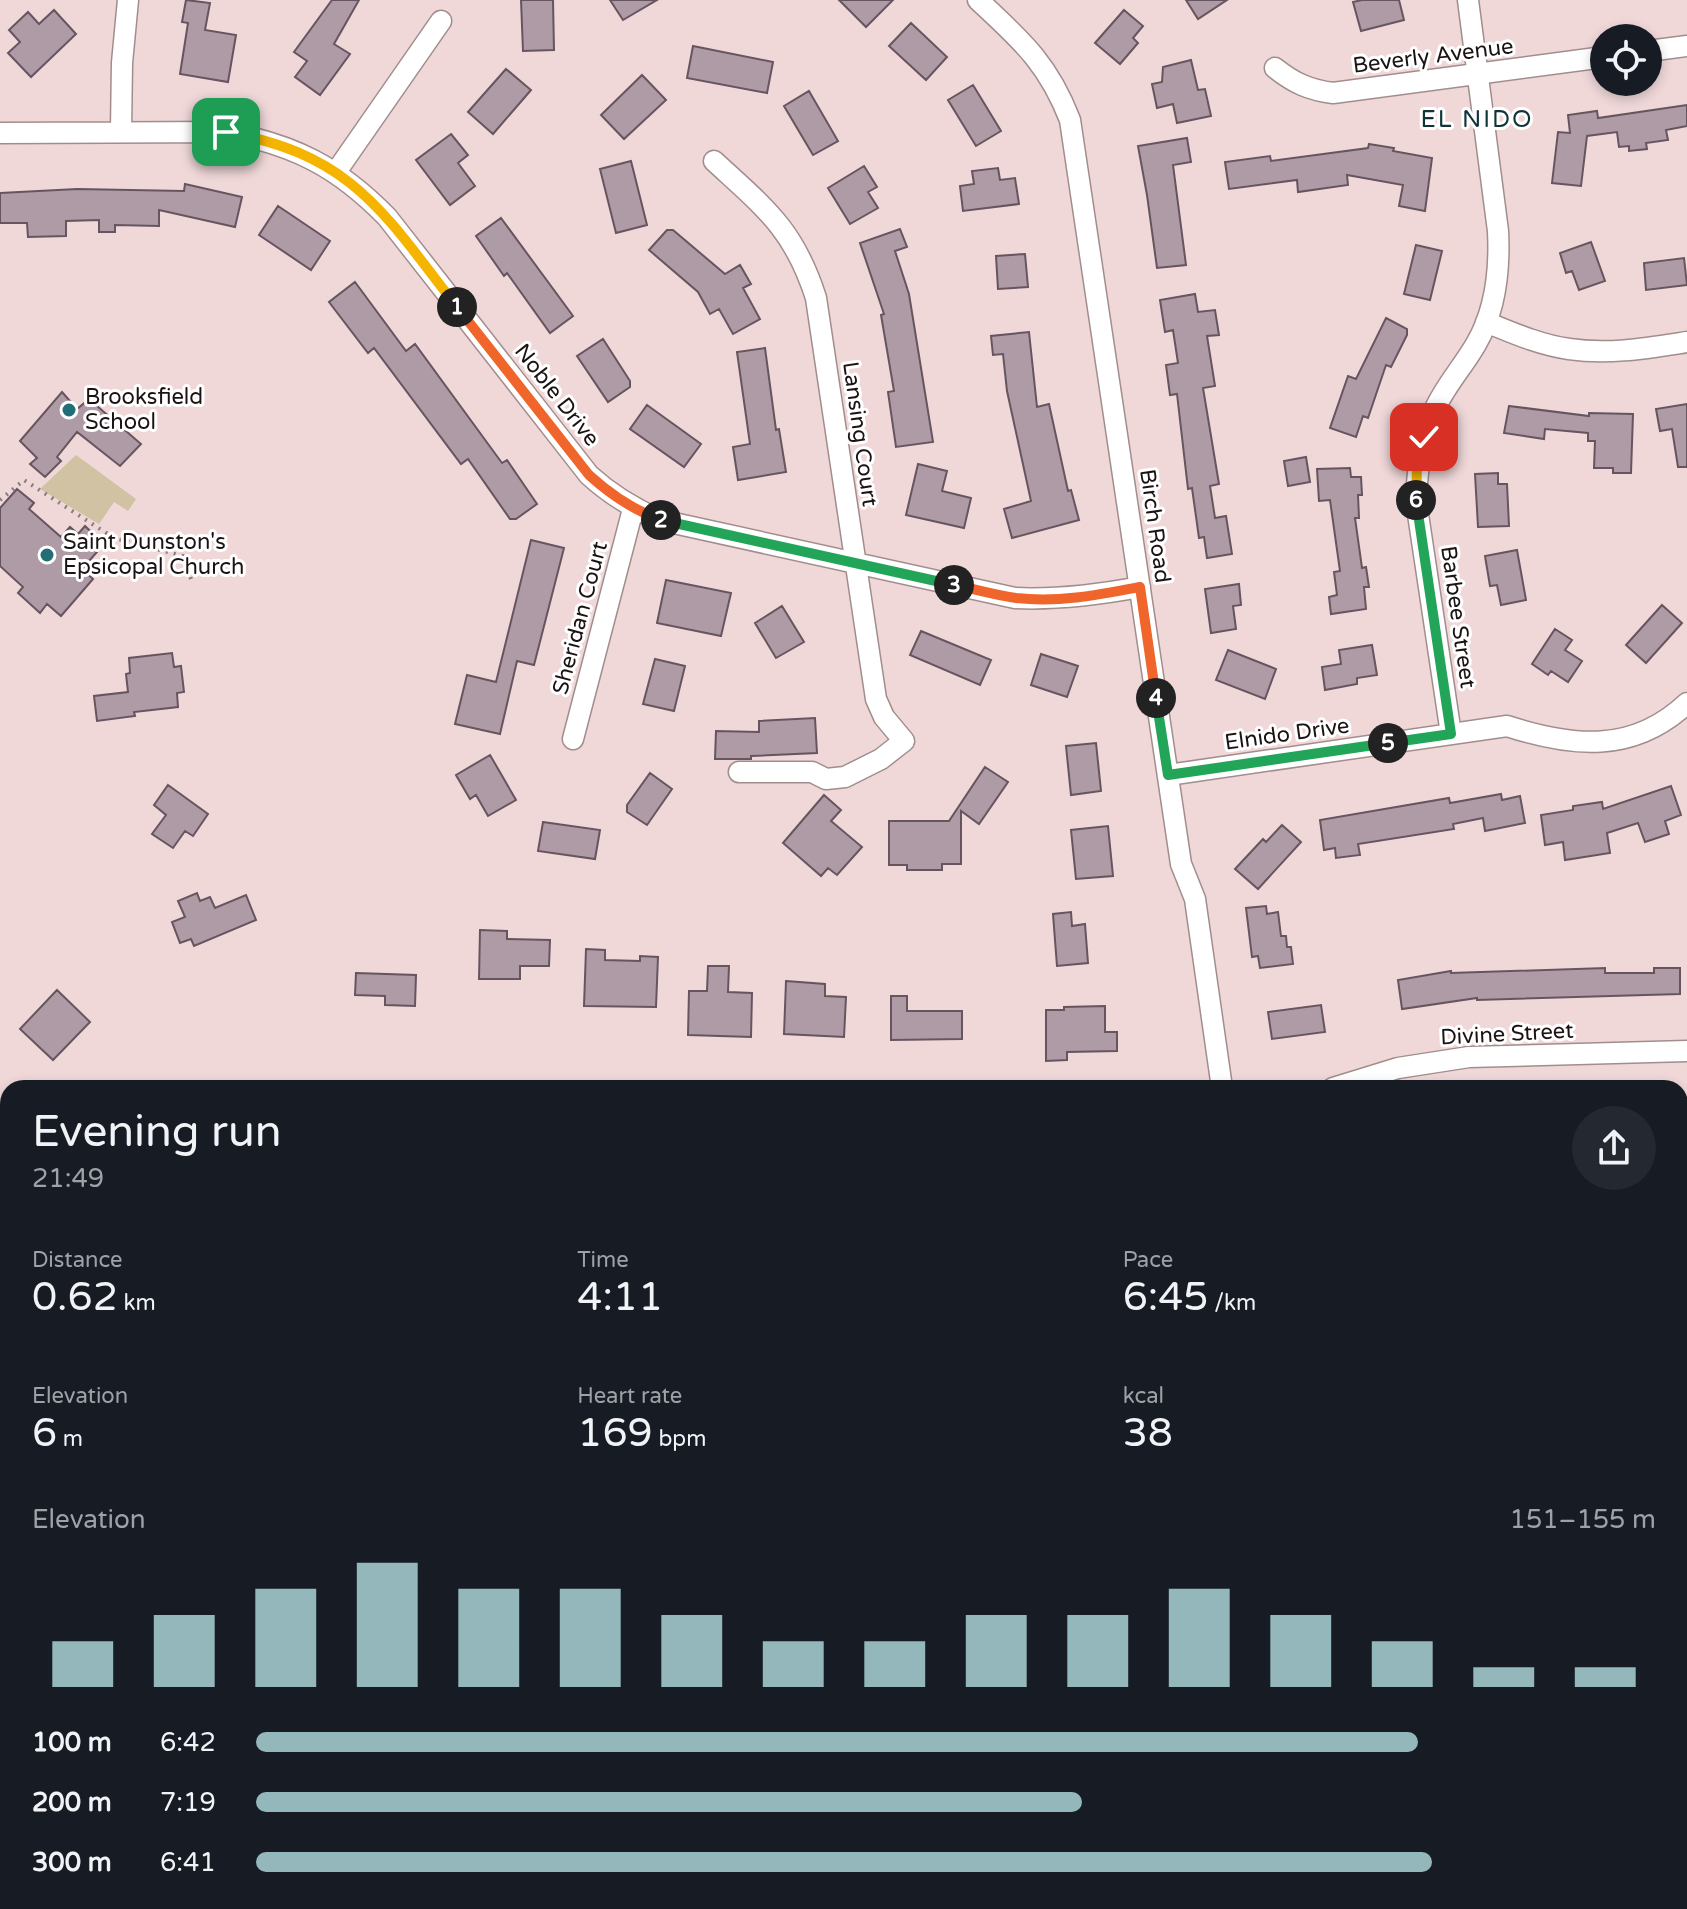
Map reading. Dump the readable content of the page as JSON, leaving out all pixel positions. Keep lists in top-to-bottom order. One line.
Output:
{"streets":{"street":["Beverly Avenue","Noble Drive","Lansing Court","Birch Road","Barbee Street","Sheridan Court","Elnido Drive","Divine Street"]},"crossings":[["Beverly Avenue","Barbee Street"],["Noble Drive","Lansing Court"],["Noble Drive","Birch Road"],["Noble Drive","Sheridan Court"],["Birch Road","Elnido Drive"],["Barbee Street","Elnido Drive"]],"districts":["EL NIDO"],"places":["Brooksfield School","Saint Dunston's Epsicopal Church"],"page":{"pins":["1","6","2","3","4","5"],"heading":["Evening run","21:49"],"stats":[["Distance","0.62 km"],["Time","4:11"],["Pace","6:45 /km"],["Elevation","6 m"],["Heart rate","169 bpm"],["kcal","38"]],"chart":["Elevation","151–155 m"],"list":[{"name":"100 m","note":"6:42"},{"name":"200 m","note":"7:19"},{"name":"300 m","note":"6:41"}]}}
